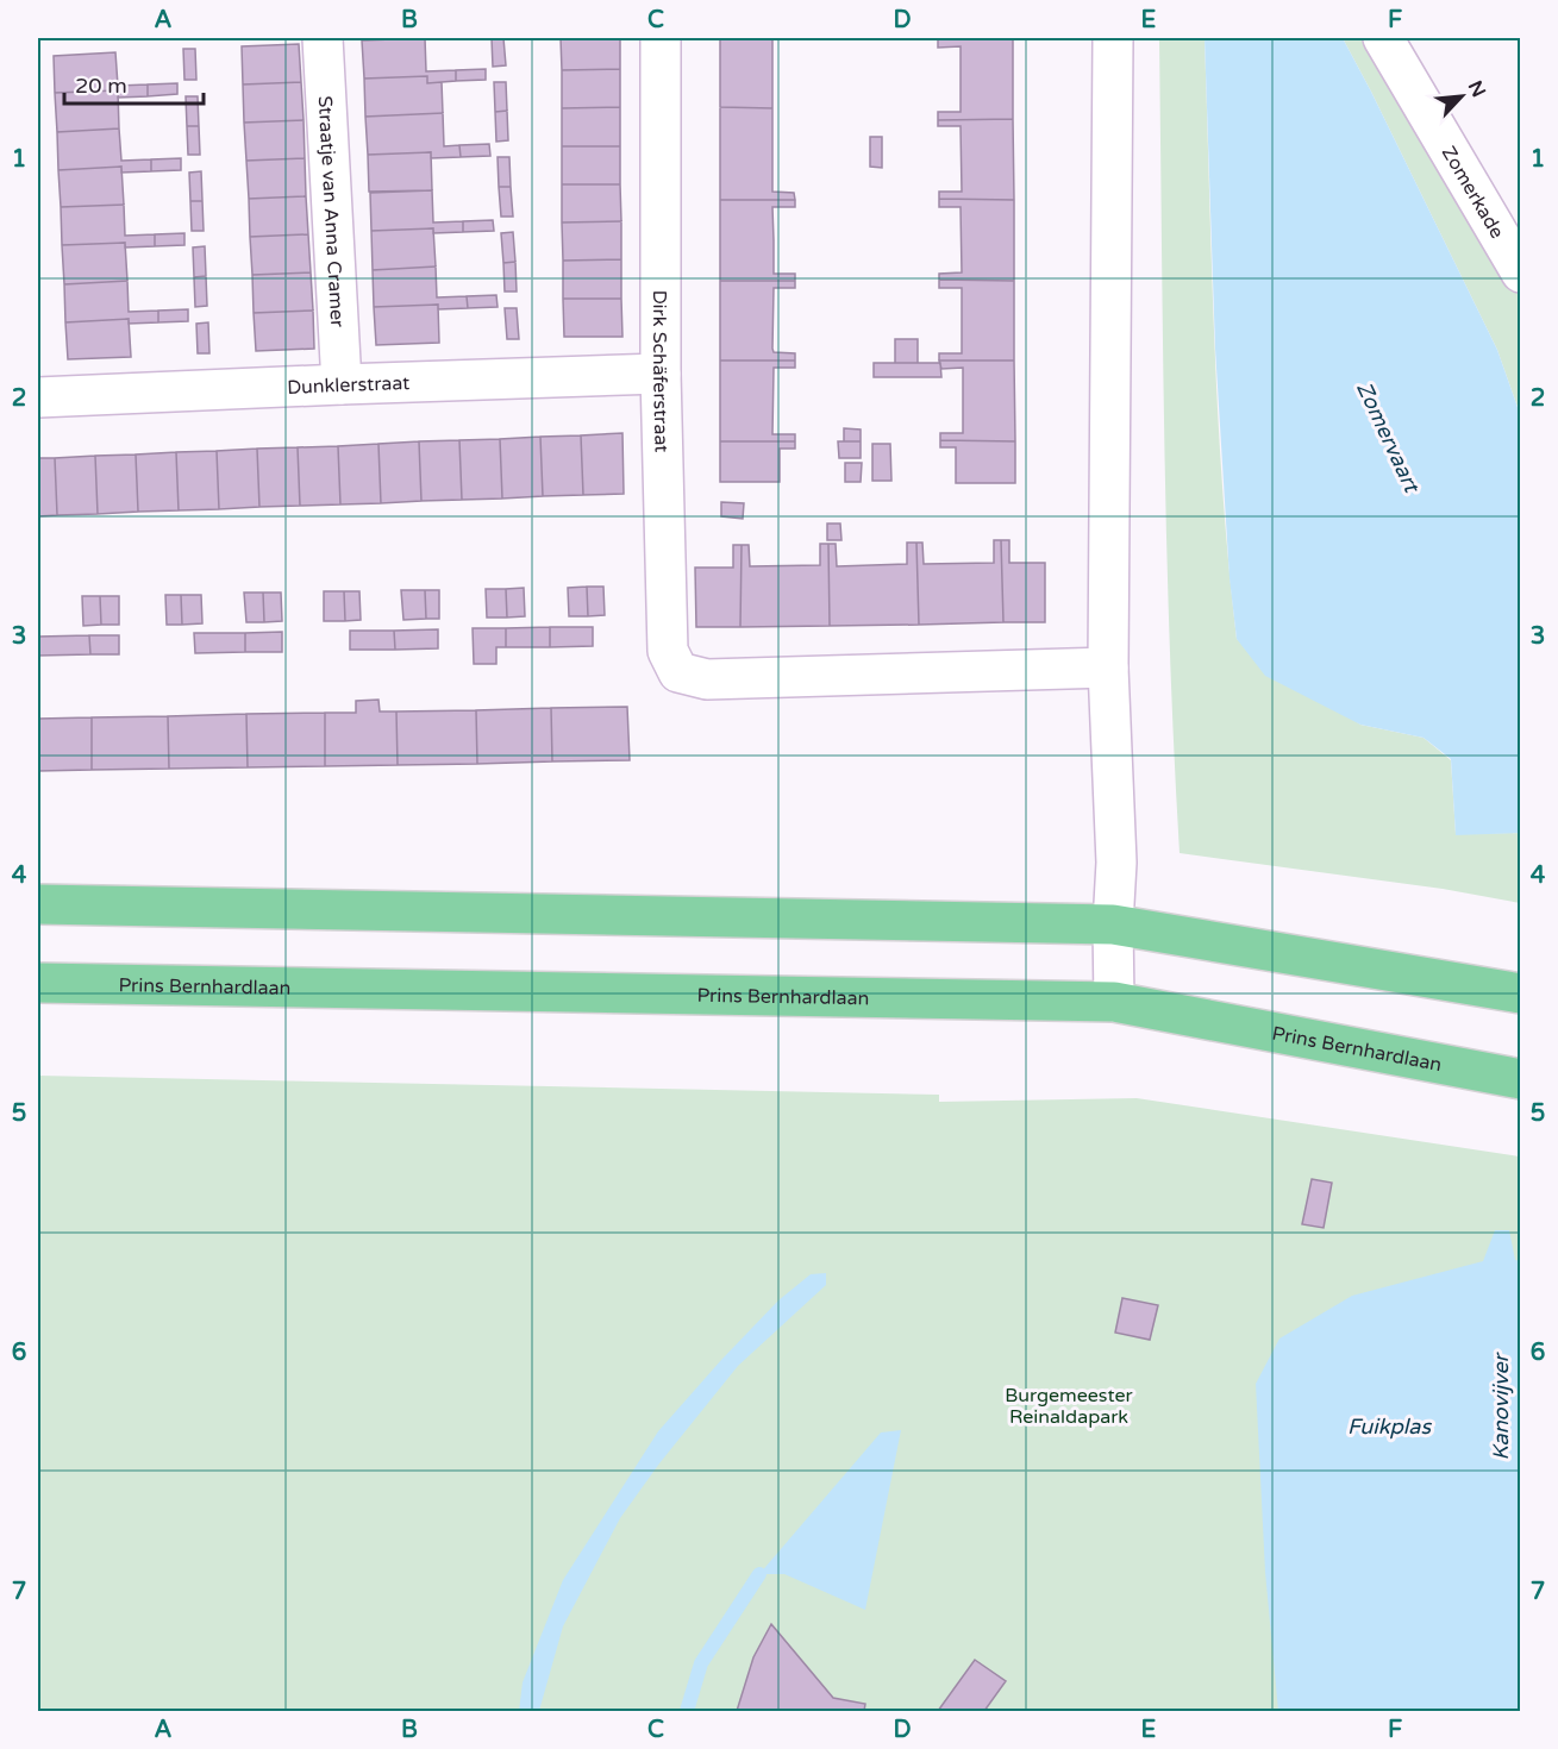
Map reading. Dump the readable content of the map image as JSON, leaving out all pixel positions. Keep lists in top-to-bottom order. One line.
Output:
{"streets":{"main road":["Prins Bernhardlaan"],"street":["Zomerkade","Straatje van Anna Cramer","Dirk Schäferstraat","Dunklerstraat"]},"crossings":[["Straatje van Anna Cramer","Dunklerstraat"],["Dirk Schäferstraat","Dunklerstraat"]],"water":["Zomervaart","Kanovijver","Fuikplas"],"parks":["Burgemeester Reinaldapark"],"scale_bar":"20 m","north":"top right","grid":{"columns":["A","B","C","D","E","F"],"rows":["1","2","3","4","5","6","7"]}}
